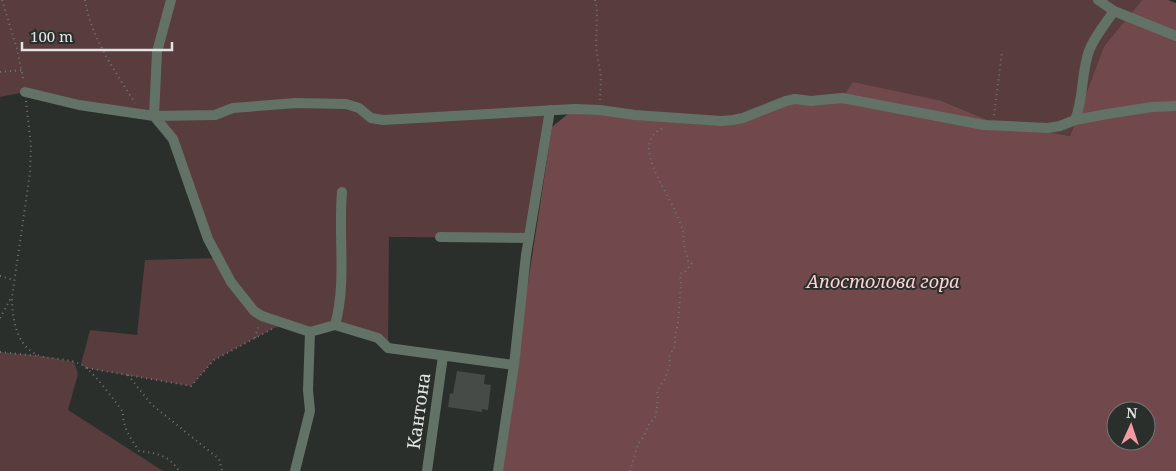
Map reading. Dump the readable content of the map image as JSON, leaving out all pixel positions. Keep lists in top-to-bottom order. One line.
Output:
{"streets":{"street":["Кантона"]},"parks":["Апостолова гора"],"scale_bar":"100 m","north":"top"}
